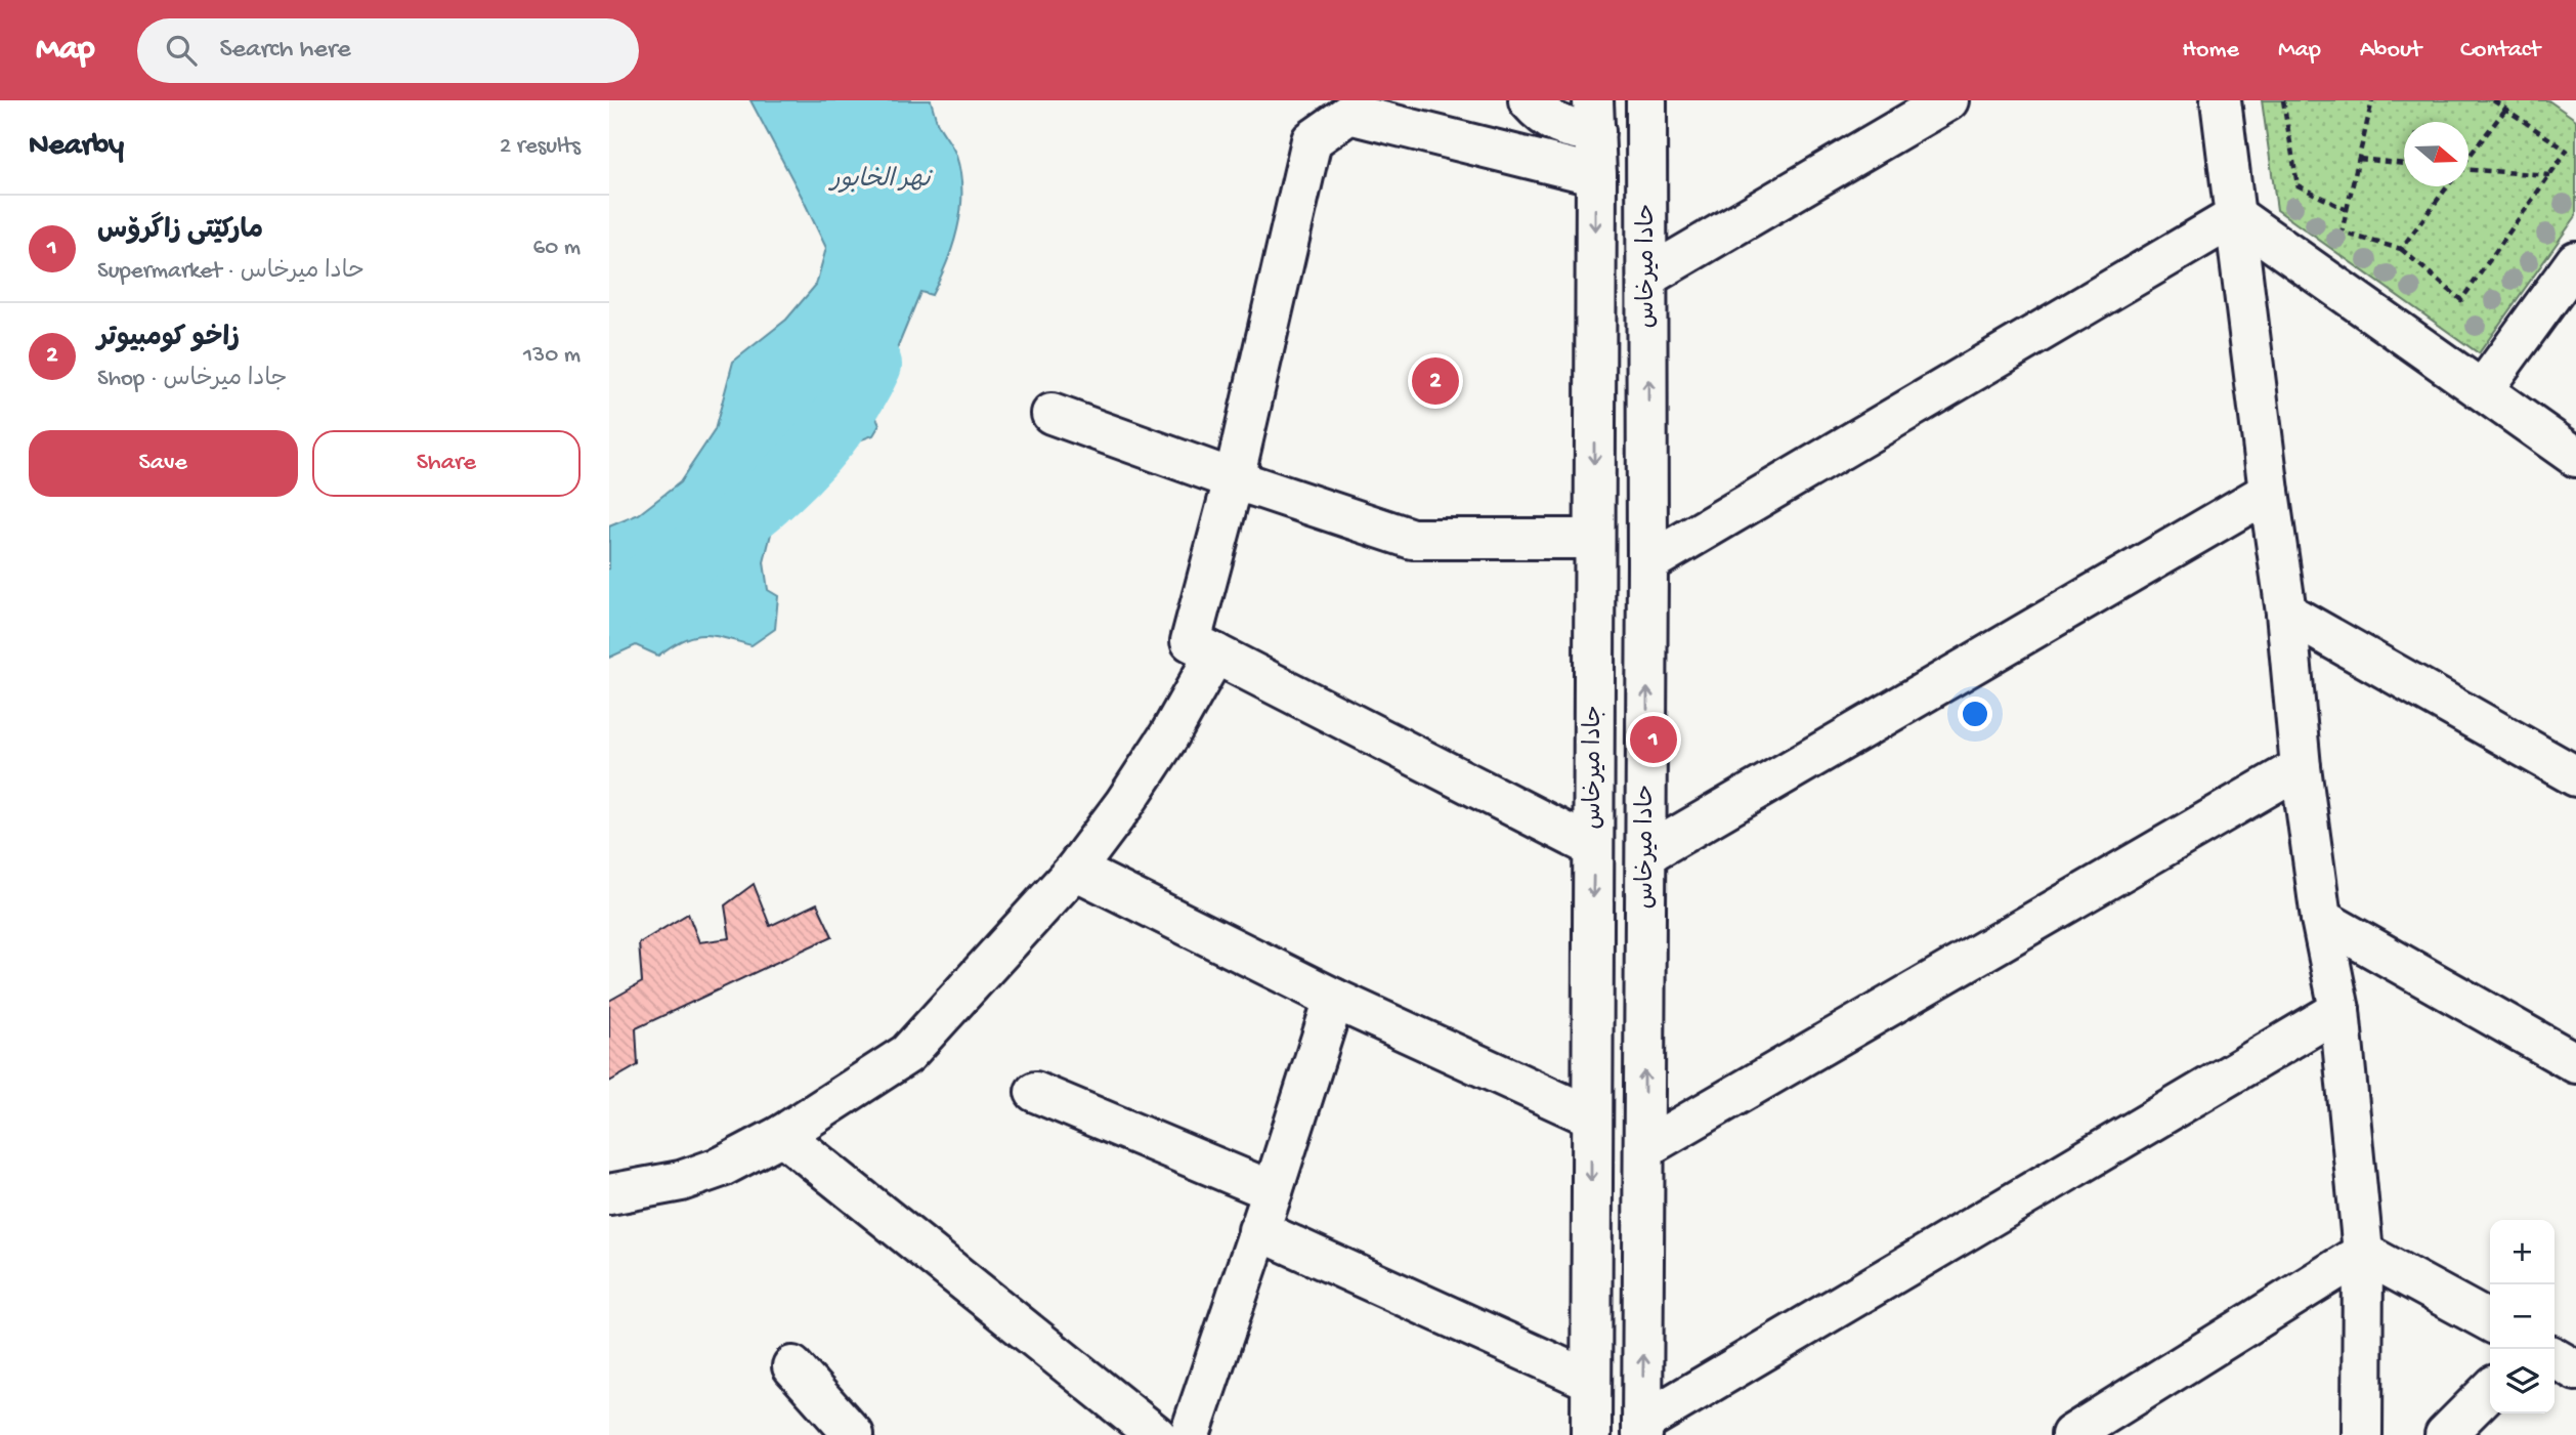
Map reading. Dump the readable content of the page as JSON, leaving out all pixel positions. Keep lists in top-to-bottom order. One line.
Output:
{"streets":{"street":["حادا ميرخاس","جادا ميرخاس"]},"one_way":["حادا ميرخاس"],"water":["نهر الخابور"],"north":"right","page":{"header":"Map","search":"Search here","nav":["Home","Map","About","Contact"],"heading":["Nearby","2 results"],"list":[{"mark":"1","name":"مارکێتی زاگرۆس","note":"Supermarket · حادا ميرخاس","value":"60 m"},{"mark":"2","name":"زاخو كومبيوتر","note":"Shop · جادا ميرخاس","value":"130 m"}],"pins":["2","1"],"buttons":["Save","Share"],"map_buttons":["+","−"]}}
